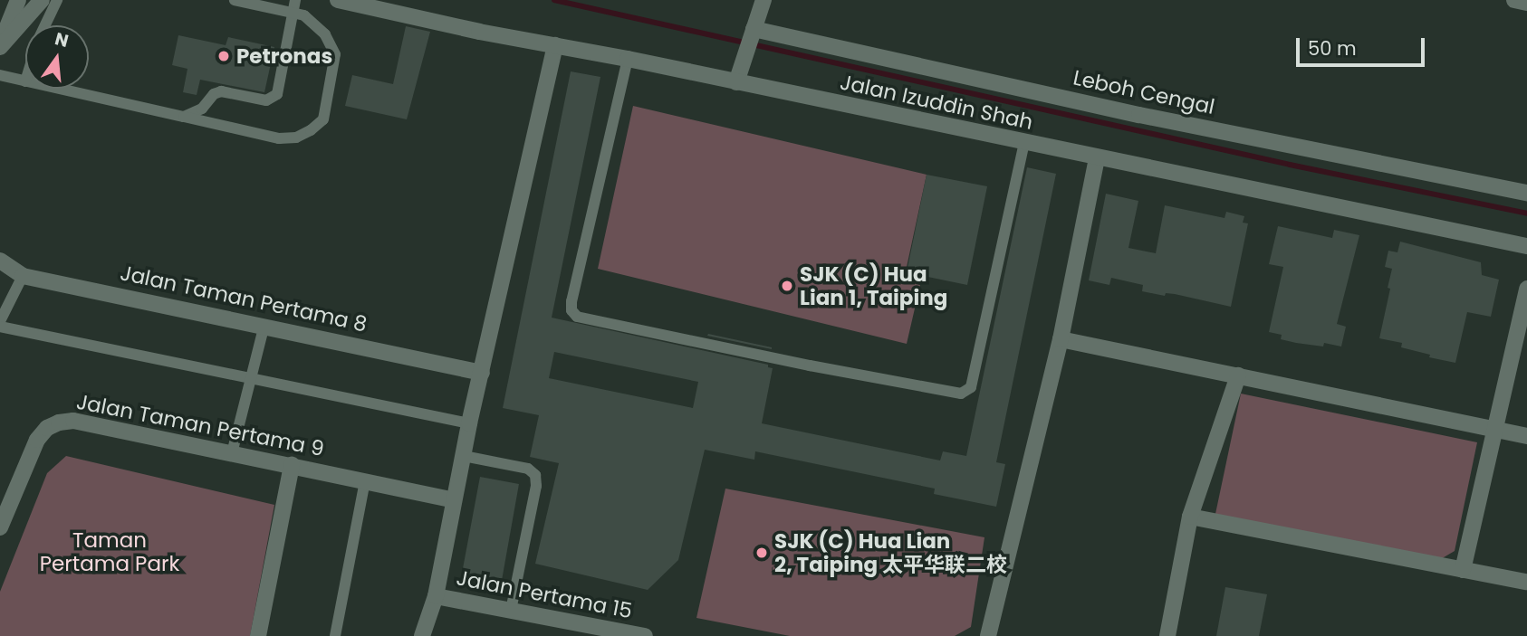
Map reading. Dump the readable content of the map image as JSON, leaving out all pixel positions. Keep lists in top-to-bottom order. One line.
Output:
{"streets":{"street":["Leboh Cengal","Jalan Izuddin Shah","Jalan Taman Pertama 8","Jalan Taman Pertama 9","Jalan Pertama 15"]},"parks":["Taman Pertama Park"],"places":["Petronas","SJK (C) Hua Lian 1, Taiping","SJK (C) Hua Lian 2, Taiping 太平华联二校"],"scale_bar":"50 m","north":"top"}
